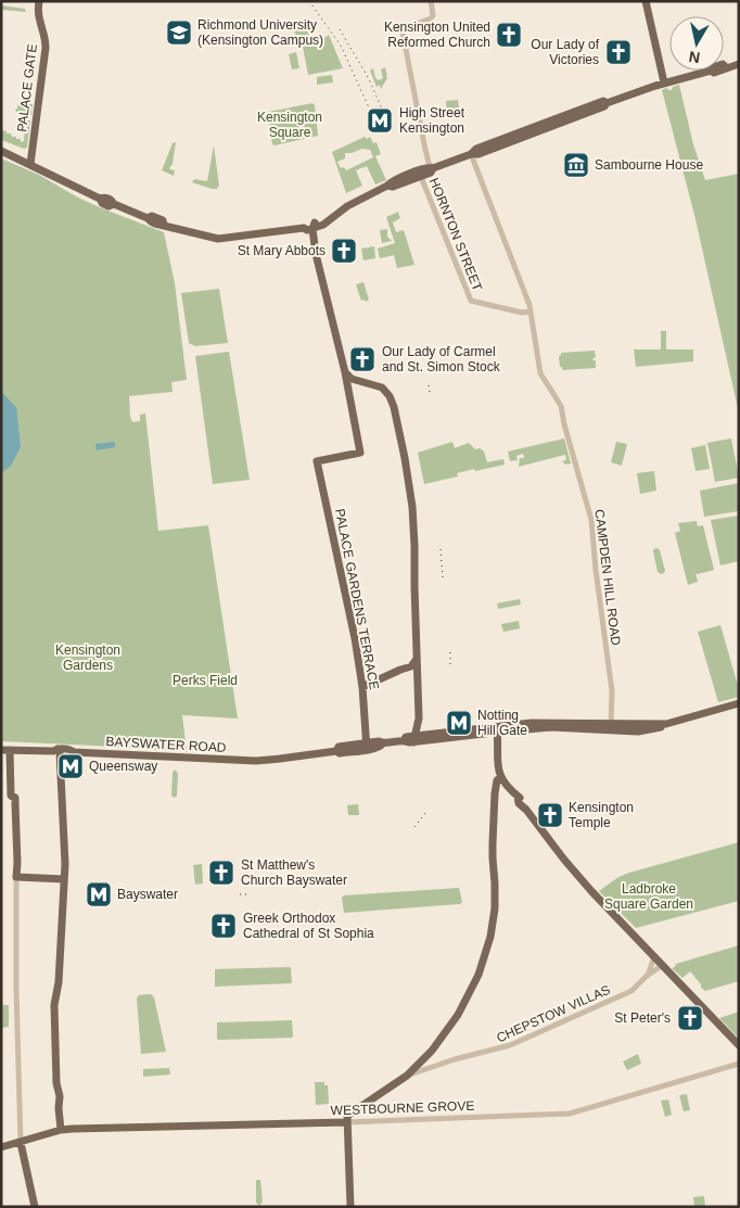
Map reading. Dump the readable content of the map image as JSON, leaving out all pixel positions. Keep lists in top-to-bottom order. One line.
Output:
{"streets":{"main road":["PALACE GATE","PALACE GARDENS TERRACE","BAYSWATER ROAD","WESTBOURNE GROVE"],"street":["HORNTON STREET","CAMPDEN HILL ROAD","CHEPSTOW VILLAS"]},"crossings":[["HORNTON STREET","CAMPDEN HILL ROAD"],["PALACE GARDENS TERRACE","BAYSWATER ROAD"]],"parks":["Kensington Square","Kensington Gardens","Perks Field","Ladbroke Square Garden"],"places":{"school or university":["Richmond University (Kensington Campus)"],"church":["Kensington United Reformed Church","Our Lady of Victories","St Mary Abbots","Our Lady of Carmel and St. Simon Stock","Kensington Temple","St Matthew's Church Bayswater","Greek Orthodox Cathedral of St Sophia","St Peter's"],"metro station":["High Street Kensington","Notting Hill Gate","Queensway","Bayswater"],"museum":["Sambourne House"]},"north":"bottom"}
